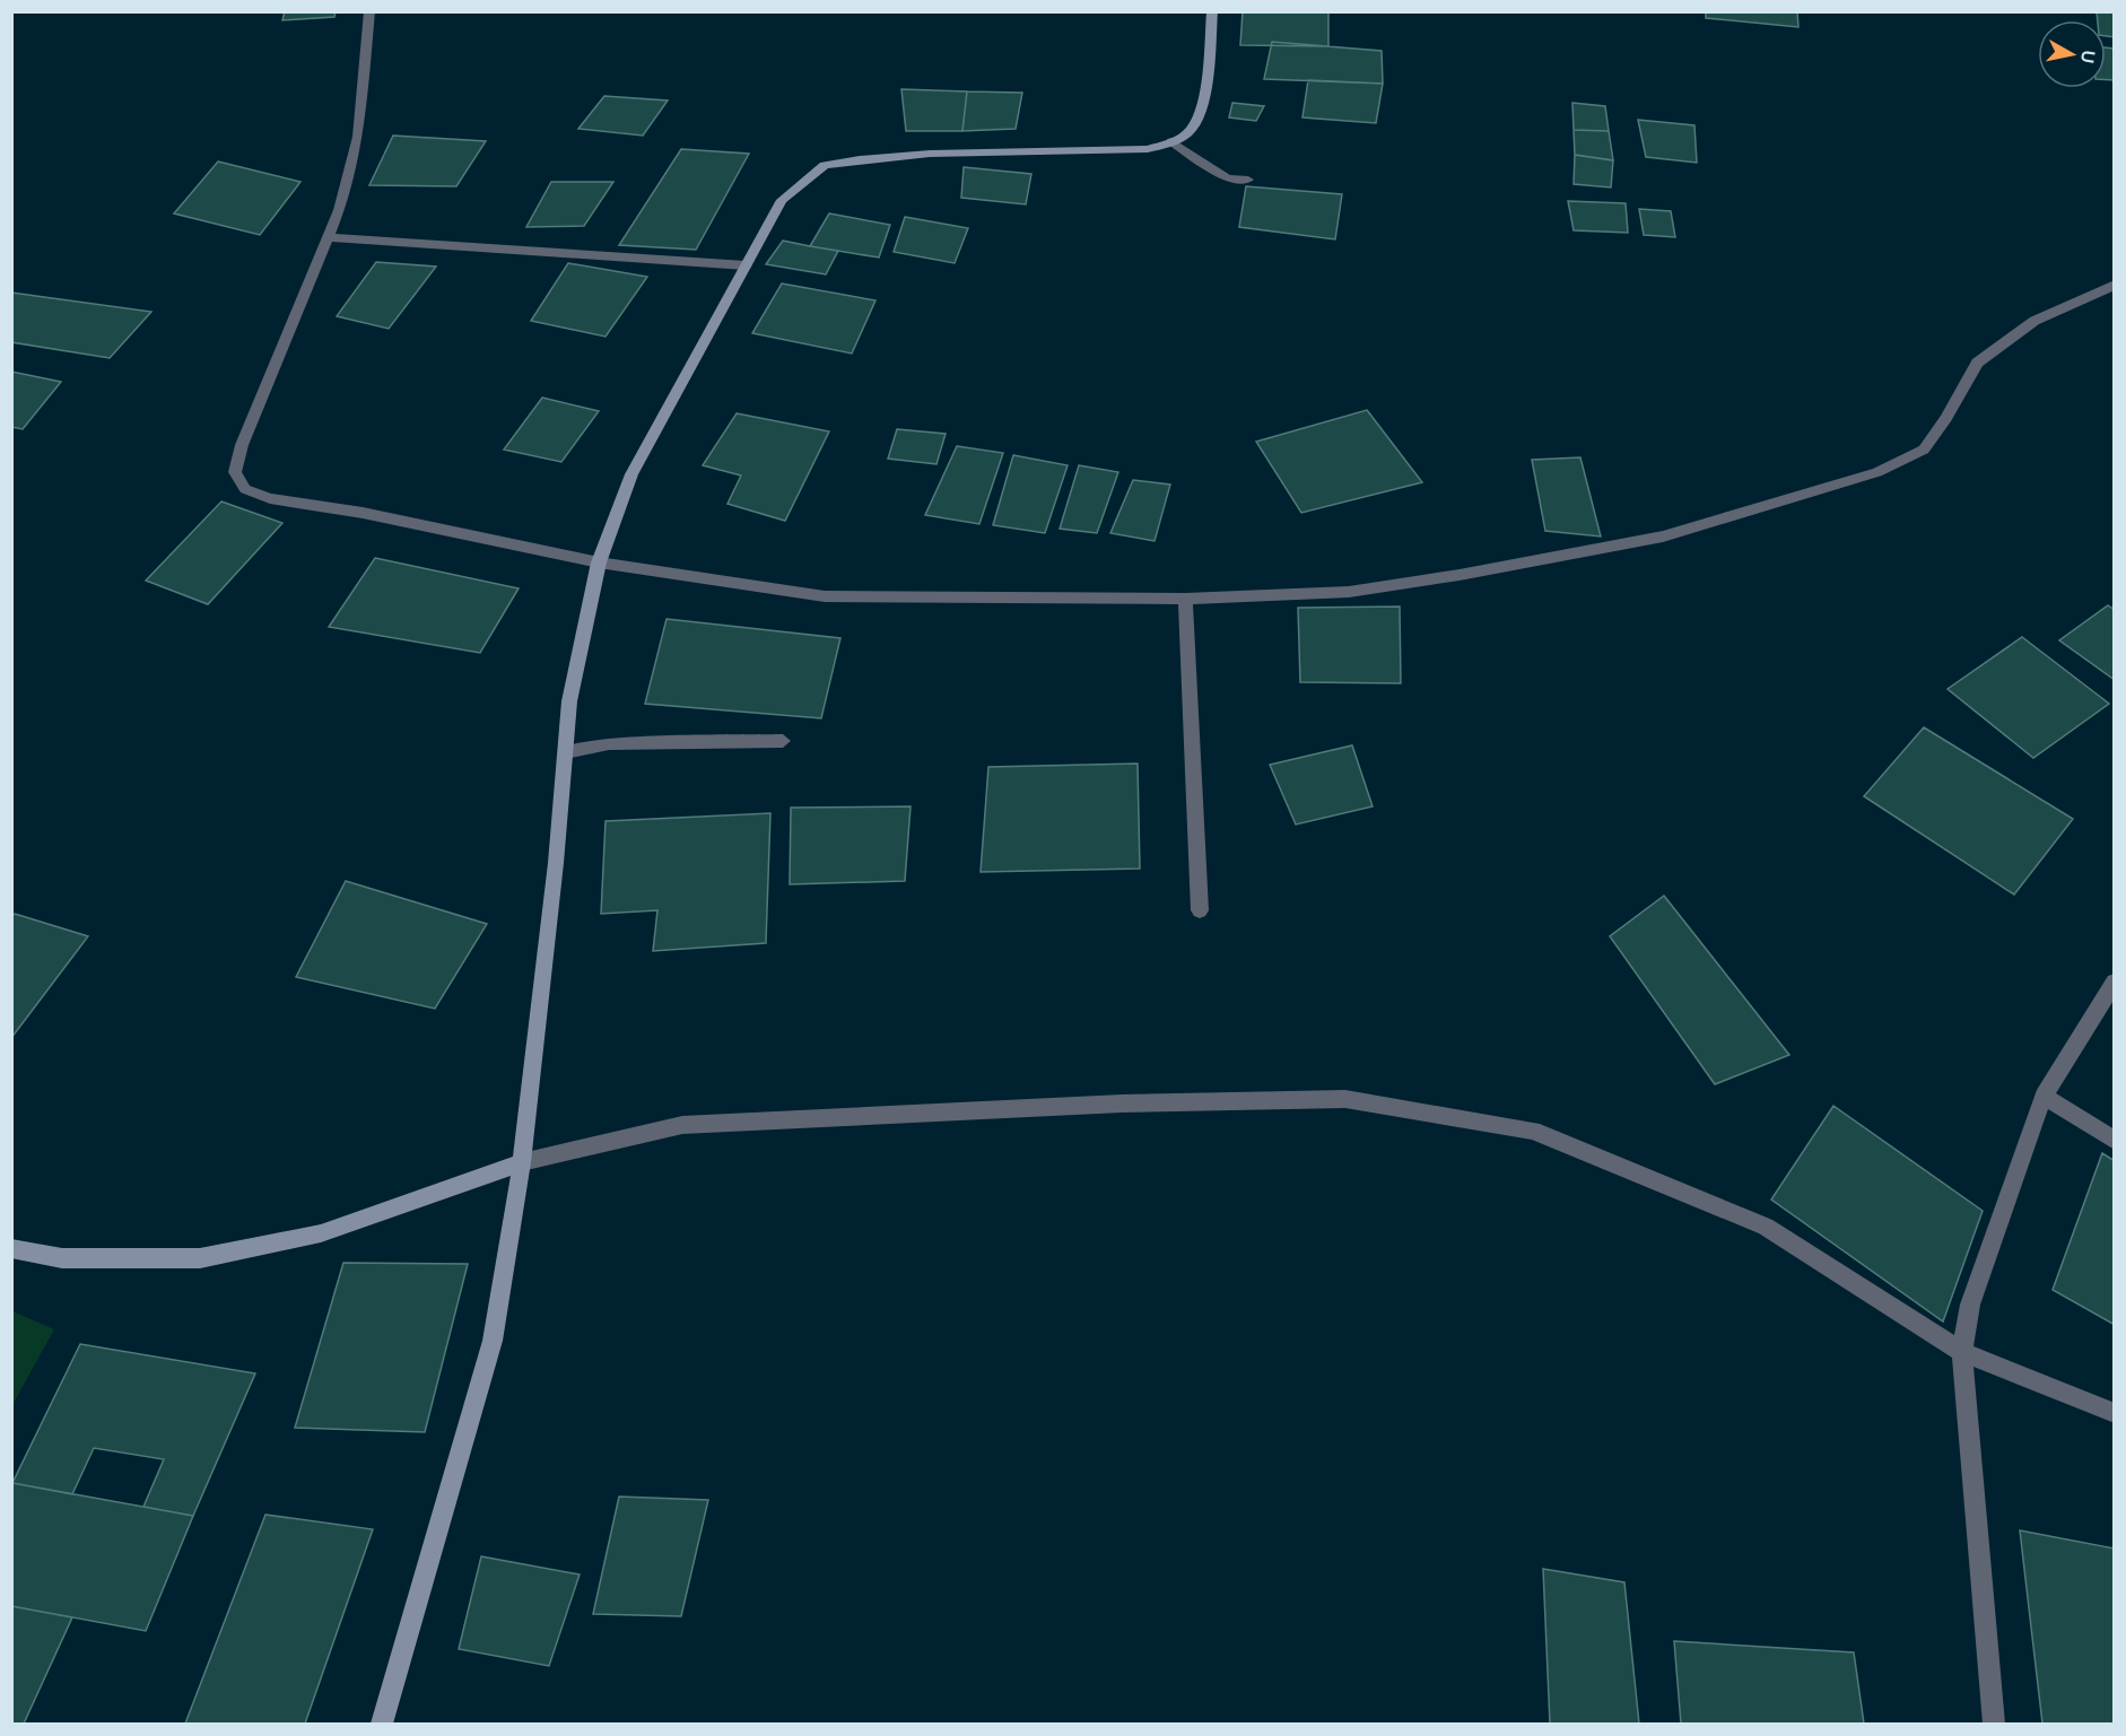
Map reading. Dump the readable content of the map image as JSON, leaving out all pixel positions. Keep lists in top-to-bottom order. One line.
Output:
{"north":"right"}
